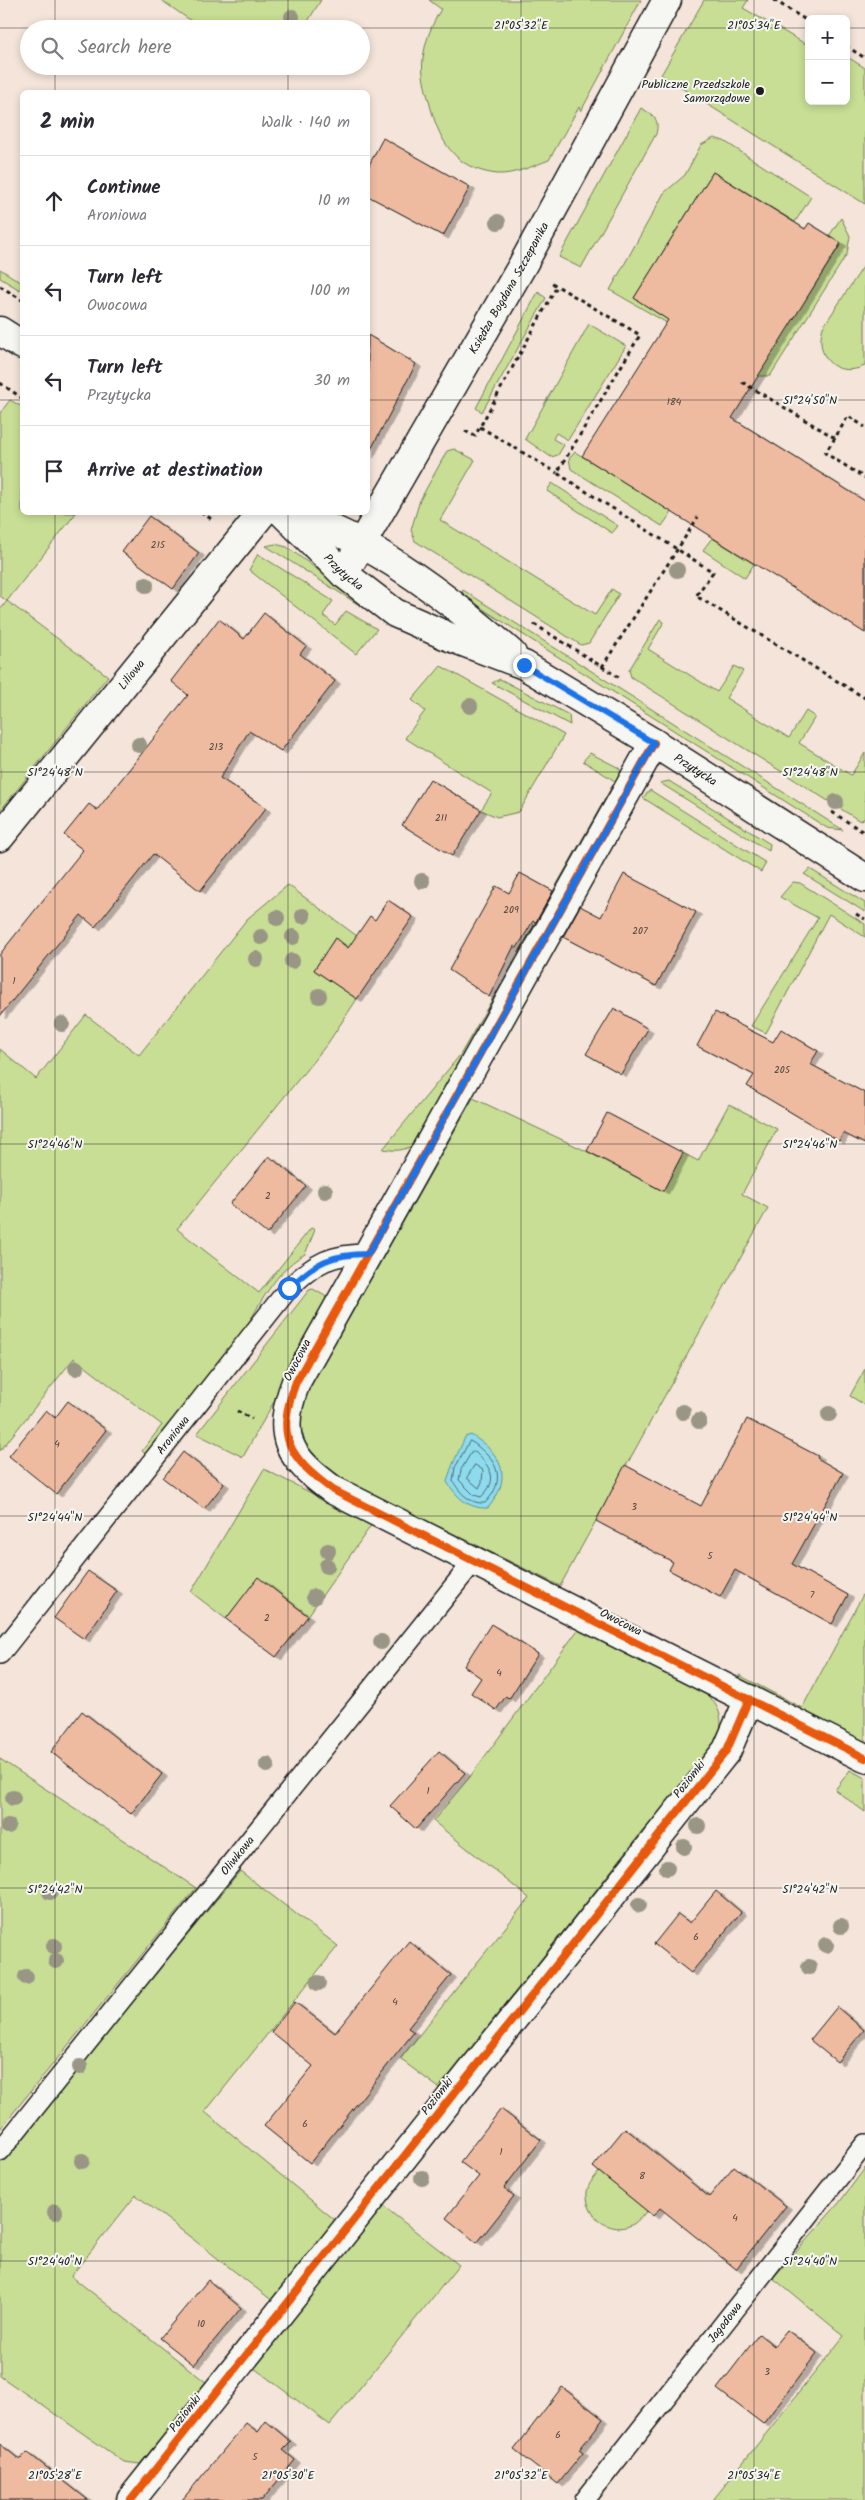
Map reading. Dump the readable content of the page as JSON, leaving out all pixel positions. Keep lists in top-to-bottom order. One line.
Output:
{"streets":{"street":["Księdza Bogdana Szczepanika","Przytycka","Liliowa","Owocowa","Poziomki"],"lane":["Aroniowa","Oliwkowa","Jagodowa"]},"crossings":[["Księdza Bogdana Szczepanika","Przytycka"],["Przytycka","Owocowa"],["Owocowa","Aroniowa"],["Owocowa","Poziomki"],["Owocowa","Oliwkowa"]],"places":["Publiczne Przedszkole Samorządowe"],"house_numbers":["184","215","213","211","209","207","1","205","2","4","3","5","7","2","4","1","6","4","6","1","8","4","10","3","6","5"],"page":{"map_buttons":["+","−"],"search":"Search here","heading":["2 min","Walk · 140 m"],"list":[["Continue","Aroniowa","10 m"],["Turn left","Owocowa","100 m"],["Turn left","Przytycka","30 m"],"Arrive at destination"]},"coordinates":["21°05'32\"E","21°05'34\"E","51°24'50\"N","51°24'48\"N","51°24'46\"N","51°24'44\"N","51°24'42\"N","51°24'40\"N","21°05'28\"E","21°05'30\"E"]}
